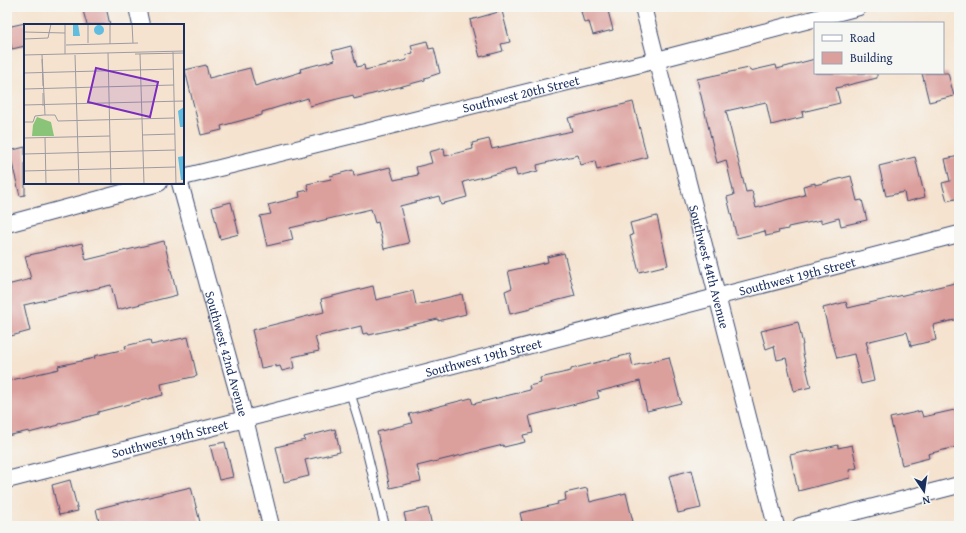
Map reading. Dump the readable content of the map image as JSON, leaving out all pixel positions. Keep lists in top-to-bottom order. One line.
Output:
{"streets":{"street":["Southwest 20th Street","Southwest 44th Avenue","Southwest 19th Street","Southwest 42nd Avenue"]},"crossings":[["Southwest 20th Street","Southwest 44th Avenue"],["Southwest 44th Avenue","Southwest 19th Street"],["Southwest 19th Street","Southwest 42nd Avenue"]],"legend":["Road","Building"],"north":"bottom"}
